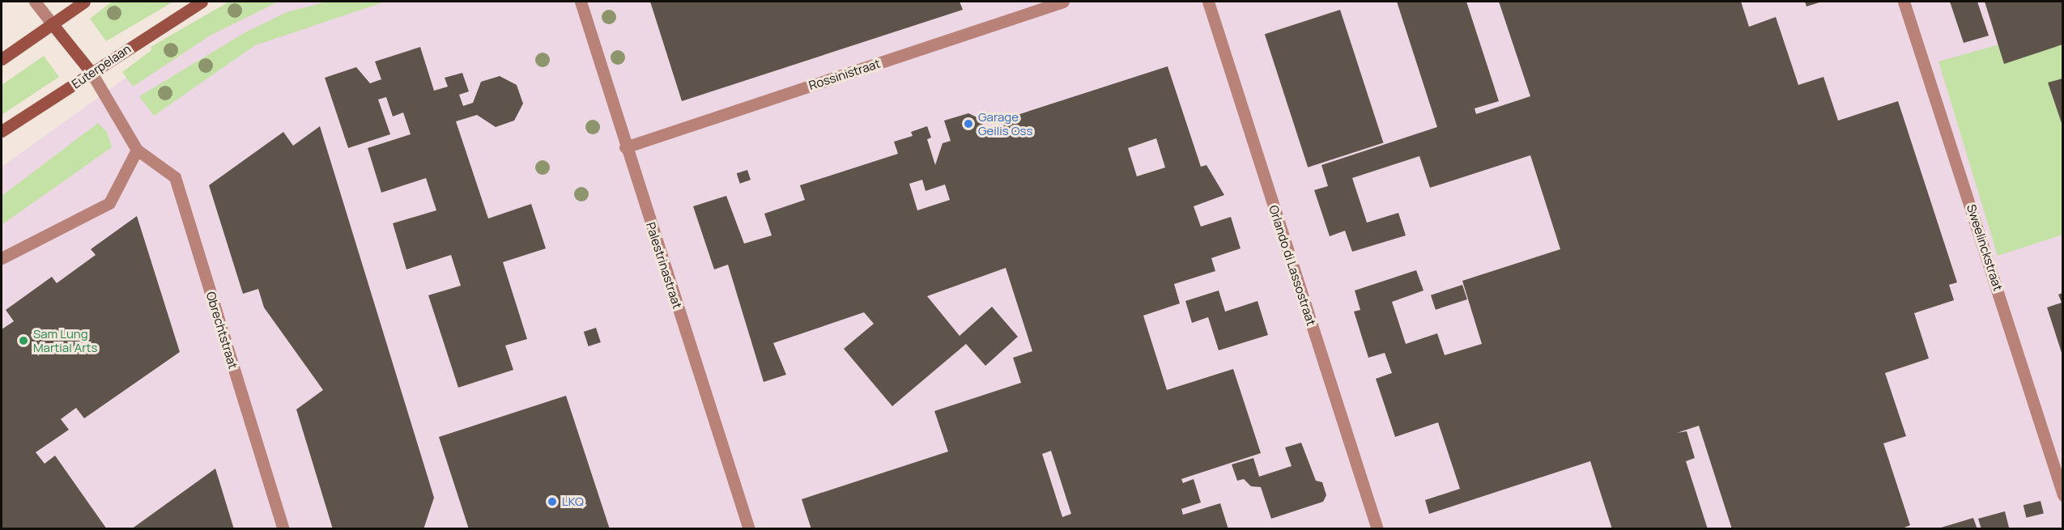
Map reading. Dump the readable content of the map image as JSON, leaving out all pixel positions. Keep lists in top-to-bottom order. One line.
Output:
{"streets":{"street":["Euterpelaan","Rossinistraat","Sweelinckstraat","Palestrinastraat","Orlando di Lassostraat","Obrechtstraat"]},"crossings":[["Euterpelaan","Obrechtstraat"],["Rossinistraat","Palestrinastraat"]],"places":["Garage Geilis Oss","Sam Lung Martial Arts","LKQ"]}
